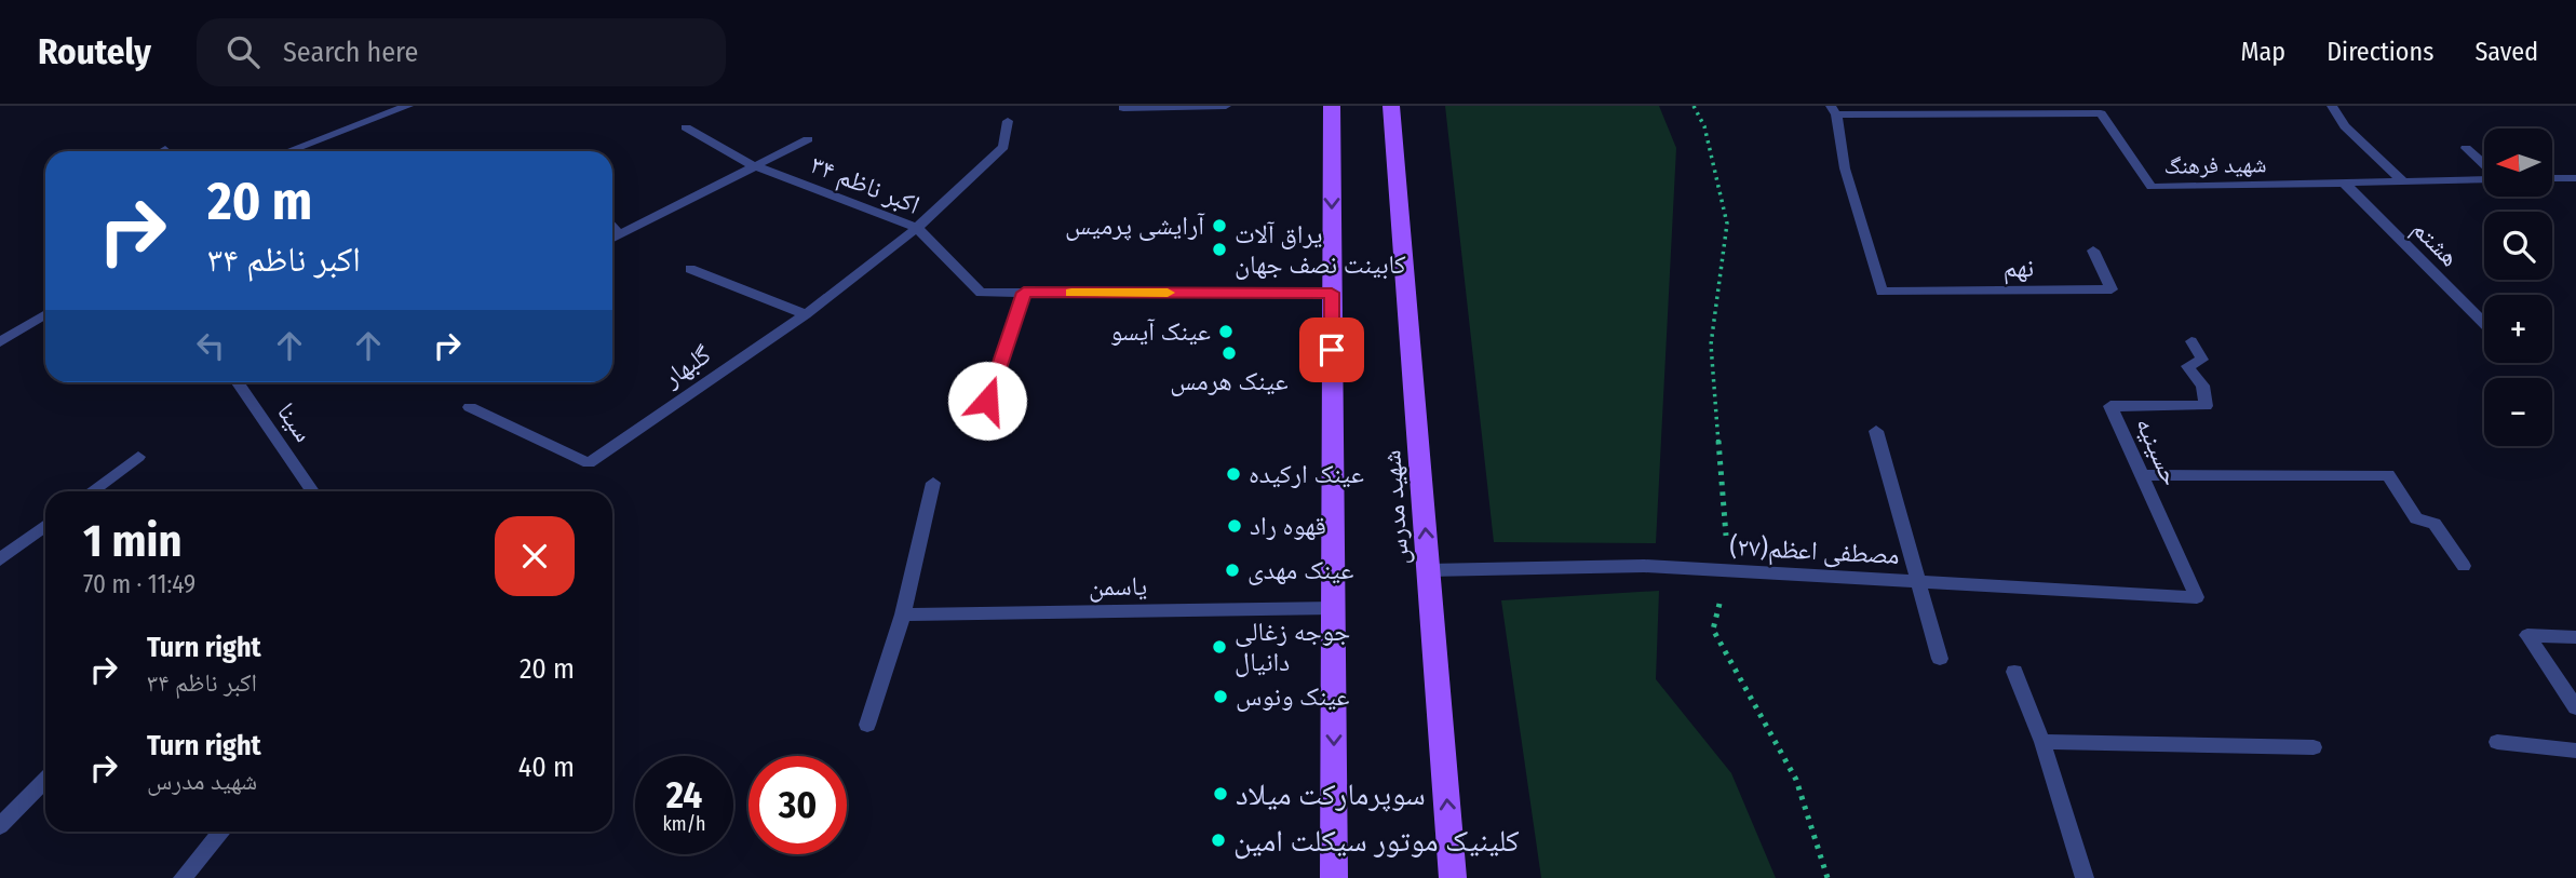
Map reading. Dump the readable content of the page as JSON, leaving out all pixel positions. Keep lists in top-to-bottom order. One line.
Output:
{"streets":{"main road":["شهید مدرس"],"street":["شهید فرهنگ","۳۴ اکبر ناظم","هشتم","نهم","گلبهار","سینا","حسینیه","مصطفی اعظم(۲۷)","یاسمن"]},"crossings":[["شهید فرهنگ","هشتم"],["شهید فرهنگ","نهم"],["۳۴ اکبر ناظم","گلبهار"],["حسینیه","مصطفی اعظم(۲۷)"],["شهید مدرس","مصطفی اعظم(۲۷)"]],"places":["آرایشی پرمیس","یراق آلات کابینت نصف جهان","عینک آیسو","عینک هرمس","عینک ارکیده","قهوه راد","عینک مهدی","جوجه زغالی دانیال","عینک ونوس","سوپرمارکت میلاد","کلینیک موتور سیکلت امین"],"north":"left","page":{"header":"Routely","search":"Search here","nav":["Map","Directions","Saved"],"map_buttons":["+","−"],"turn":["20 m","۳۴ اکبر ناظم"],"heading":["1 min","70 m · 11:49"],"list":[{"name":"Turn right","note":"۳۴ اکبر ناظم","value":"20 m"},{"name":"Turn right","note":"شهید مدرس","value":"40 m"}],"speed":"24 km/h","limit":"30"}}
